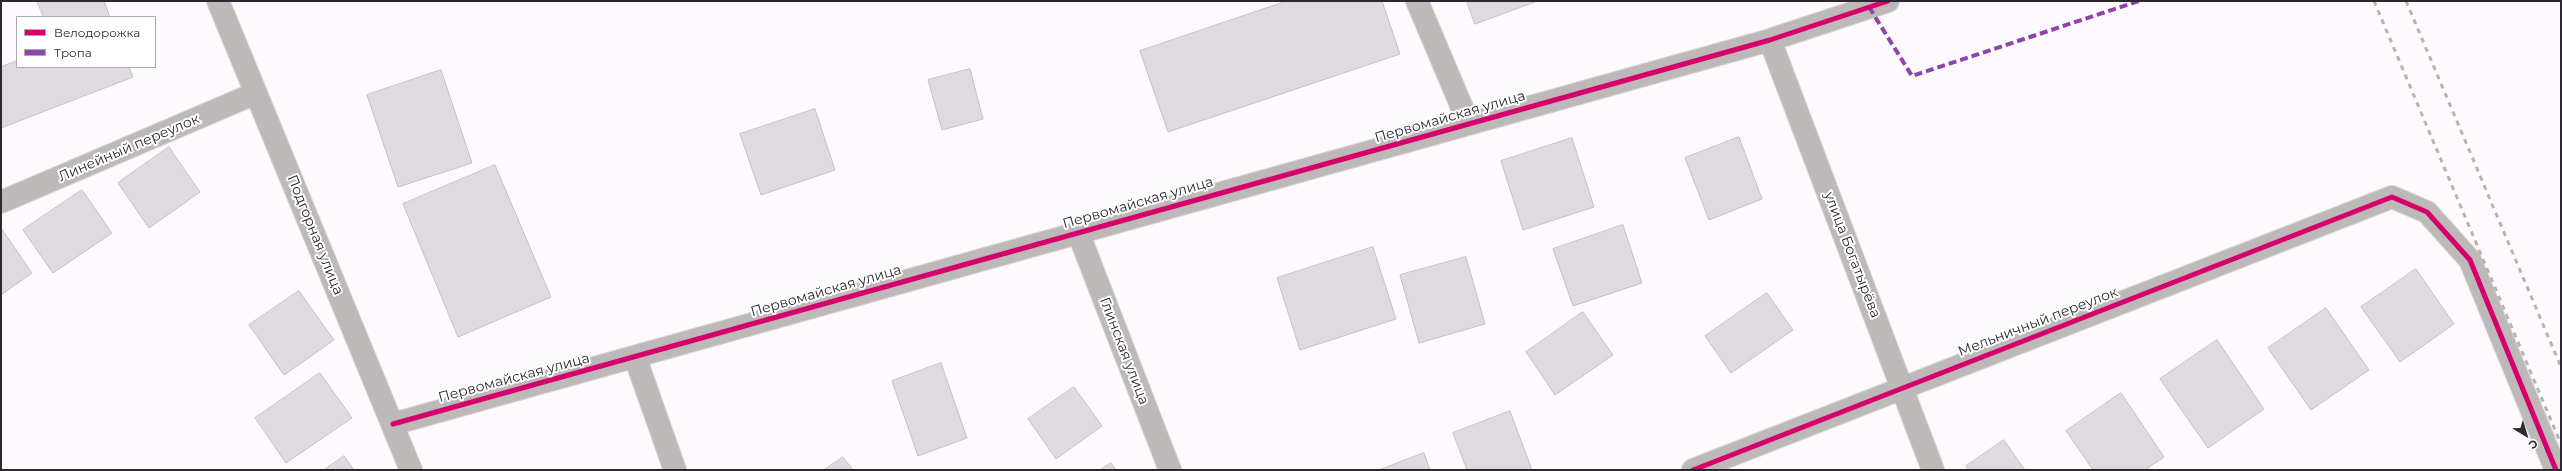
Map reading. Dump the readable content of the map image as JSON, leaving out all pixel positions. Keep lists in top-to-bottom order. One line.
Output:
{"streets":{"street":["Первомайская улица","Линейный переулок","Подгорная улица","улица Богатырёва","Мельничный переулок","Глинская улица"]},"crossings":[["Первомайская улица","Подгорная улица"],["Первомайская улица","улица Богатырёва"],["Первомайская улица","Глинская улица"],["Линейный переулок","Подгорная улица"],["улица Богатырёва","Мельничный переулок"]],"legend":["Велодорожка","Тропа"],"north":"bottom right"}
